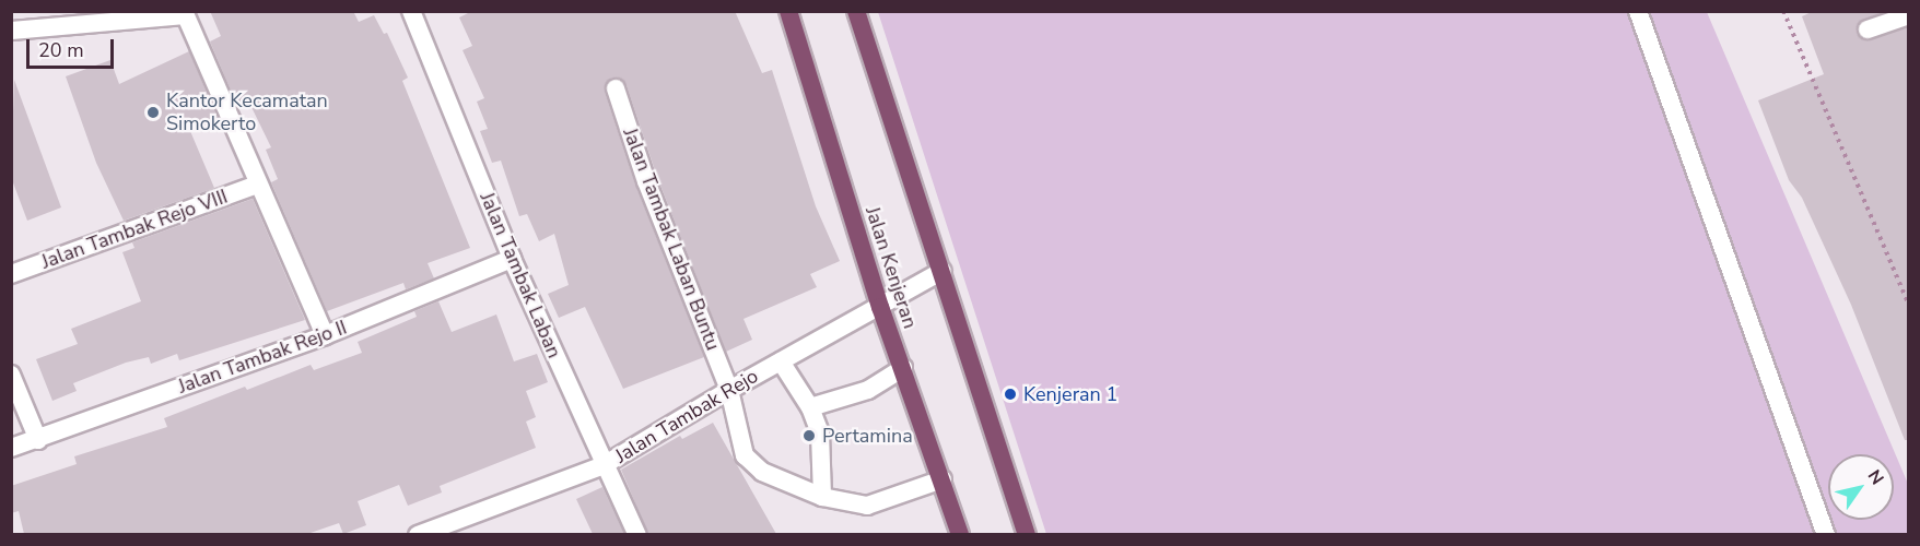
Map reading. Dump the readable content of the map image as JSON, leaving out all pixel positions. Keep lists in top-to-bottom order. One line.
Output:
{"streets":{"highway":["Jalan Kenjeran"],"street":["Jalan Tambak Rejo VIII","Jalan Tambak Laban Buntu","Jalan Tambak Laban","Jalan Tambak Rejo II","Jalan Tambak Rejo"]},"crossings":[["Jalan Tambak Laban Buntu","Jalan Kenjeran"],["Jalan Tambak Laban Buntu","Jalan Tambak Rejo"],["Jalan Kenjeran","Jalan Tambak Rejo"],["Jalan Tambak Laban","Jalan Tambak Rejo II"],["Jalan Tambak Laban","Jalan Tambak Rejo"]],"places":["Kantor Kecamatan Simokerto","Kenjeran 1","Pertamina"],"scale_bar":"20 m","north":"top right"}
